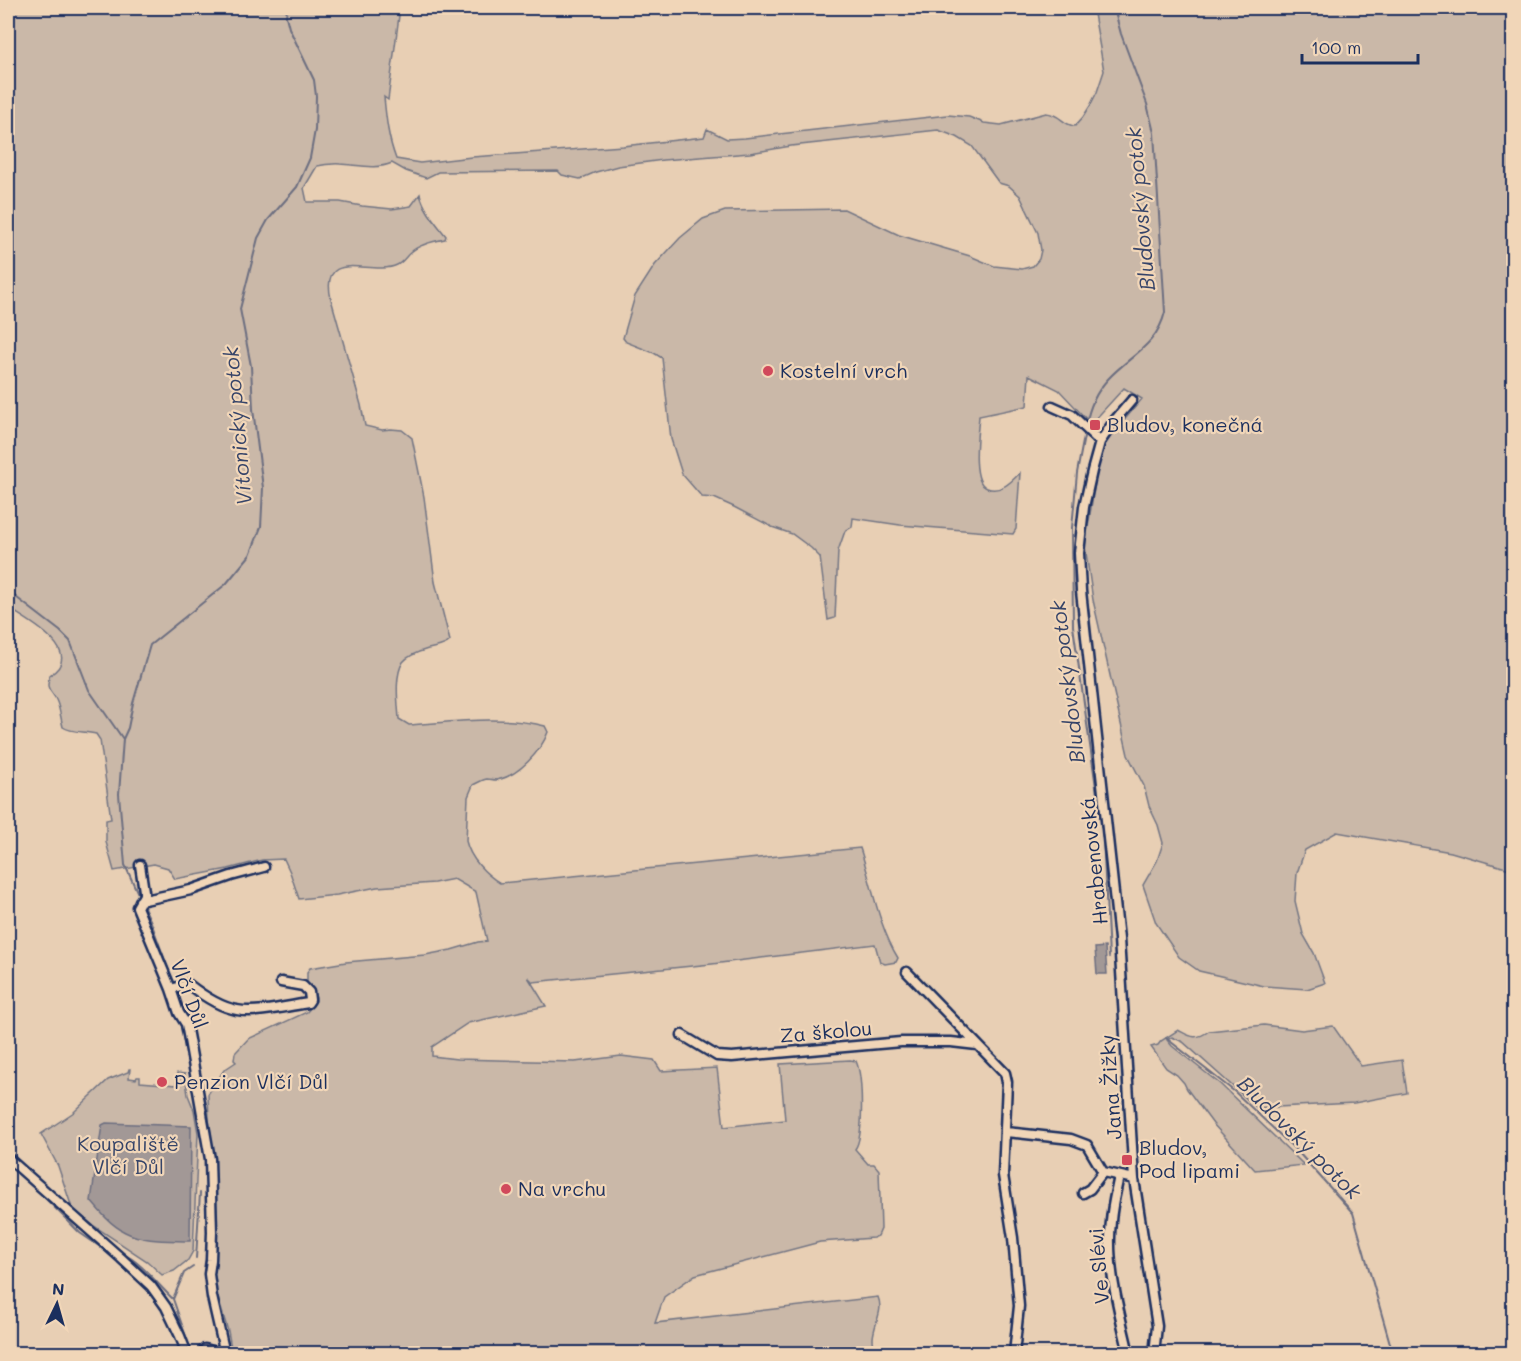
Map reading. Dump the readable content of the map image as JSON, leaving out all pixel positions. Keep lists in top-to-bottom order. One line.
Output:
{"streets":{"street":["Hrabenovská","Vlčí Důl","Za školou","Jana Žižky","Ve Slévi"]},"crossings":[["Hrabenovská","Jana Žižky"]],"water":["Bludovský potok","Vítonický potok"],"parks":["Koupaliště Vlčí Důl"],"places":{"other":["Kostelní vrch","Penzion Vlčí Důl","Na vrchu"],"transit":["Bludov, konečná","Bludov, Pod lipami"]},"scale_bar":"100 m","north":"top"}
